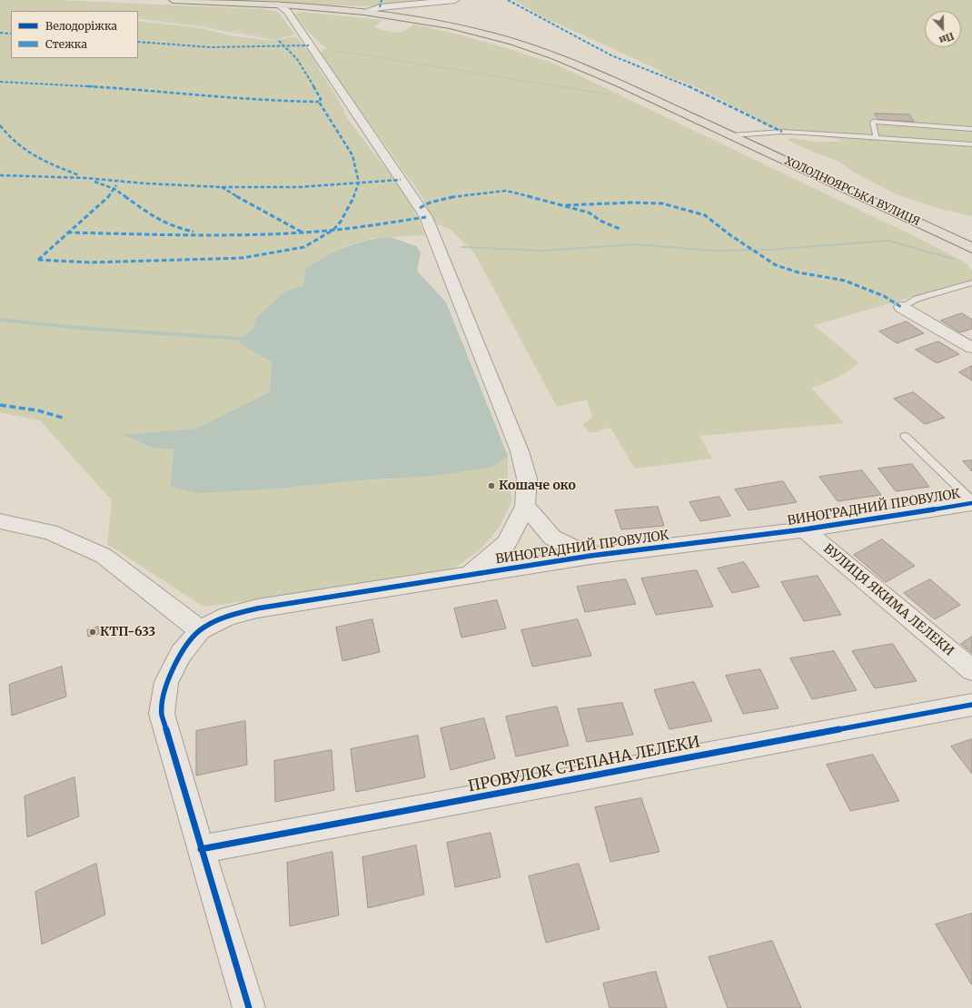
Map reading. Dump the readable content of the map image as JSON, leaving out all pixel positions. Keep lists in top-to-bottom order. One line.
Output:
{"streets":{"main road":["ХОЛОДНОЯРСЬКА ВУЛИЦЯ"],"street":["ВИНОГРАДНИЙ ПРОВУЛОК","ВУЛИЦЯ ЯКИМА ЛЕЛЕКИ","ПРОВУЛОК СТЕПАНА ЛЕЛЕКИ"]},"crossings":[["ВИНОГРАДНИЙ ПРОВУЛОК","ВУЛИЦЯ ЯКИМА ЛЕЛЕКИ"]],"places":["Кошаче око","КТП-633"],"legend":["Велодоріжка","Стежка"],"north":"bottom"}
